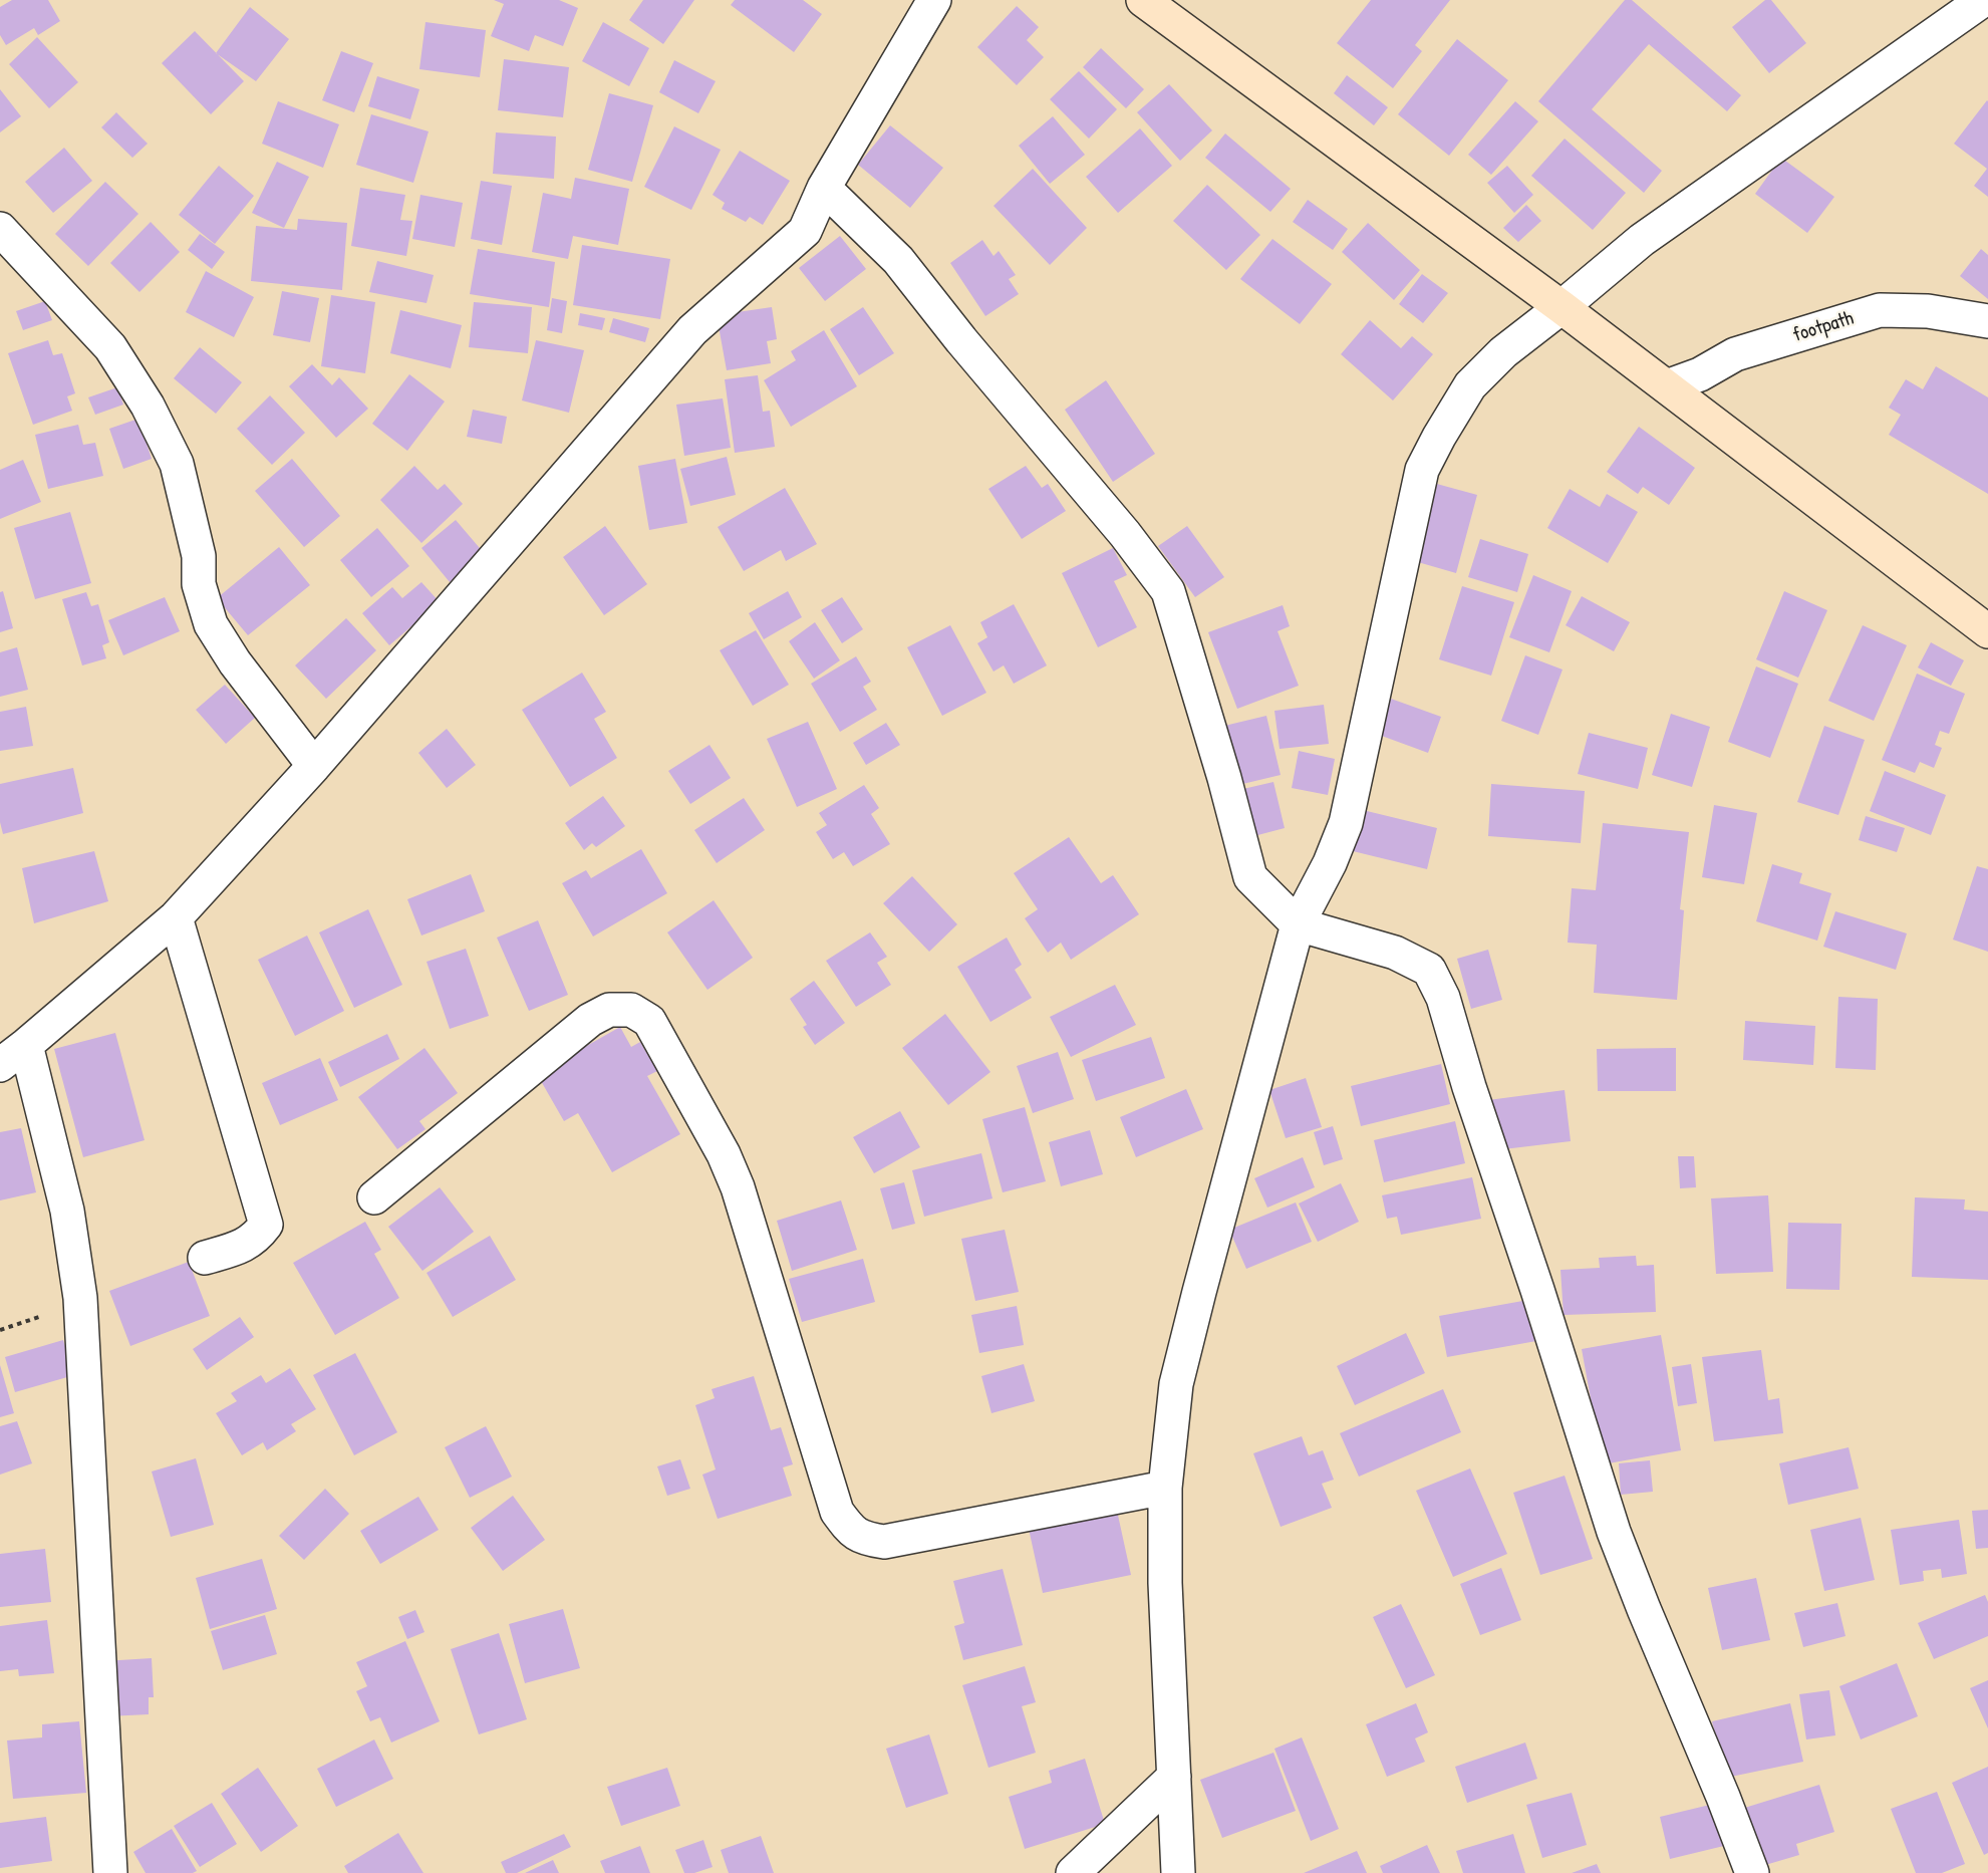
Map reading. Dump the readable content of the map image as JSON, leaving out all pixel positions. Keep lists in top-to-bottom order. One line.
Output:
{"streets":{"street":["footpath"]}}
